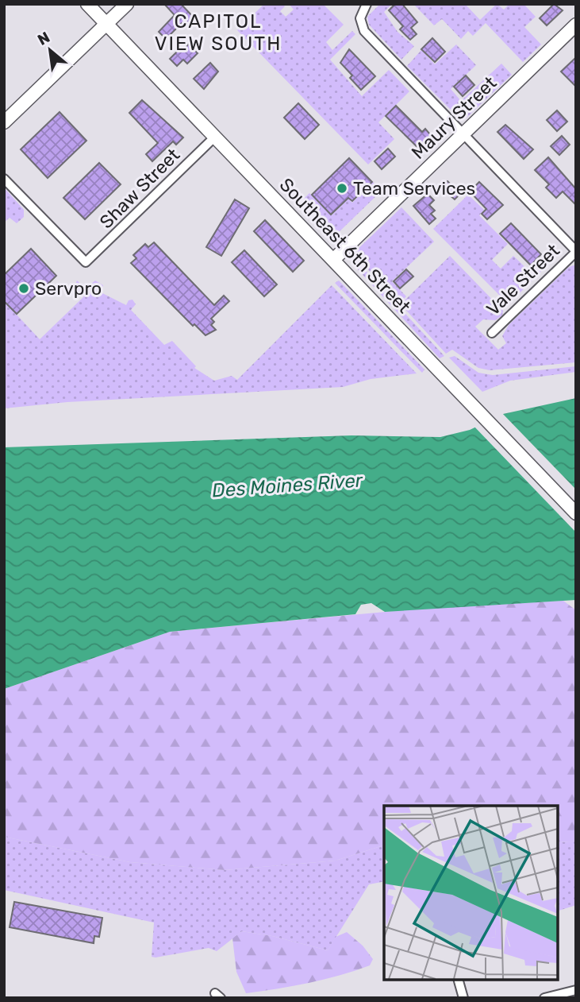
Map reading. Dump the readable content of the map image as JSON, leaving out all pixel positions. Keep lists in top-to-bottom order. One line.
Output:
{"streets":{"main road":["Maury Street","Southeast 6th Street"],"street":["Shaw Street","Vale Street"]},"crossings":[["Maury Street","Southeast 6th Street"],["Shaw Street","Southeast 6th Street"]],"districts":["CAPITOL VIEW SOUTH"],"water":["Des Moines River"],"places":["Team Services","Servpro"],"north":"top left"}
